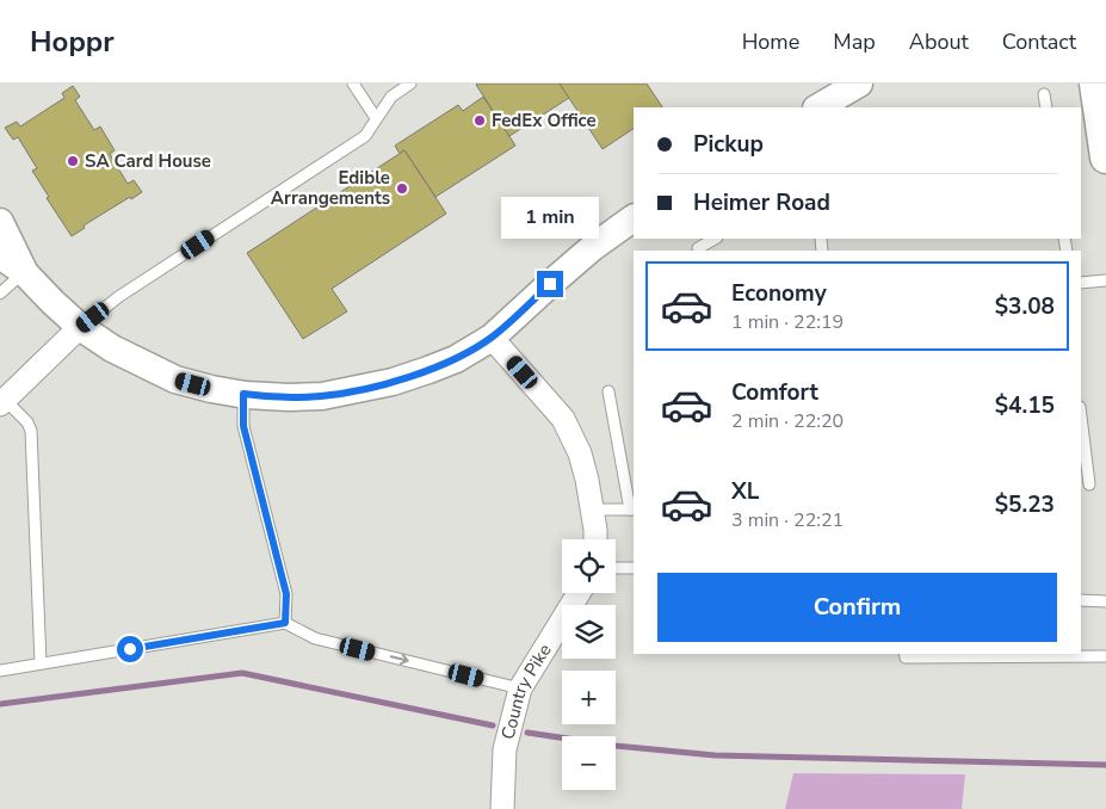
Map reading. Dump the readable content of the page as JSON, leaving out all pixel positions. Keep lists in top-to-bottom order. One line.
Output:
{"streets":{"street":["Country Pike"]},"places":["FedEx Office","SA Card House","Edible Arrangements"],"page":{"header":"Hoppr","nav":["Home","Map","About","Contact"],"banner":["Pickup","Heimer Road"],"bubble":"1 min","list":[{"name":"Economy","note":"1 min · 22:19","value":"$3.08"},{"name":"Comfort","note":"2 min · 22:20","value":"$4.15"},{"name":"XL","note":"3 min · 22:21","value":"$5.23"}],"map_buttons":["+","−"],"buttons":"Confirm"}}
